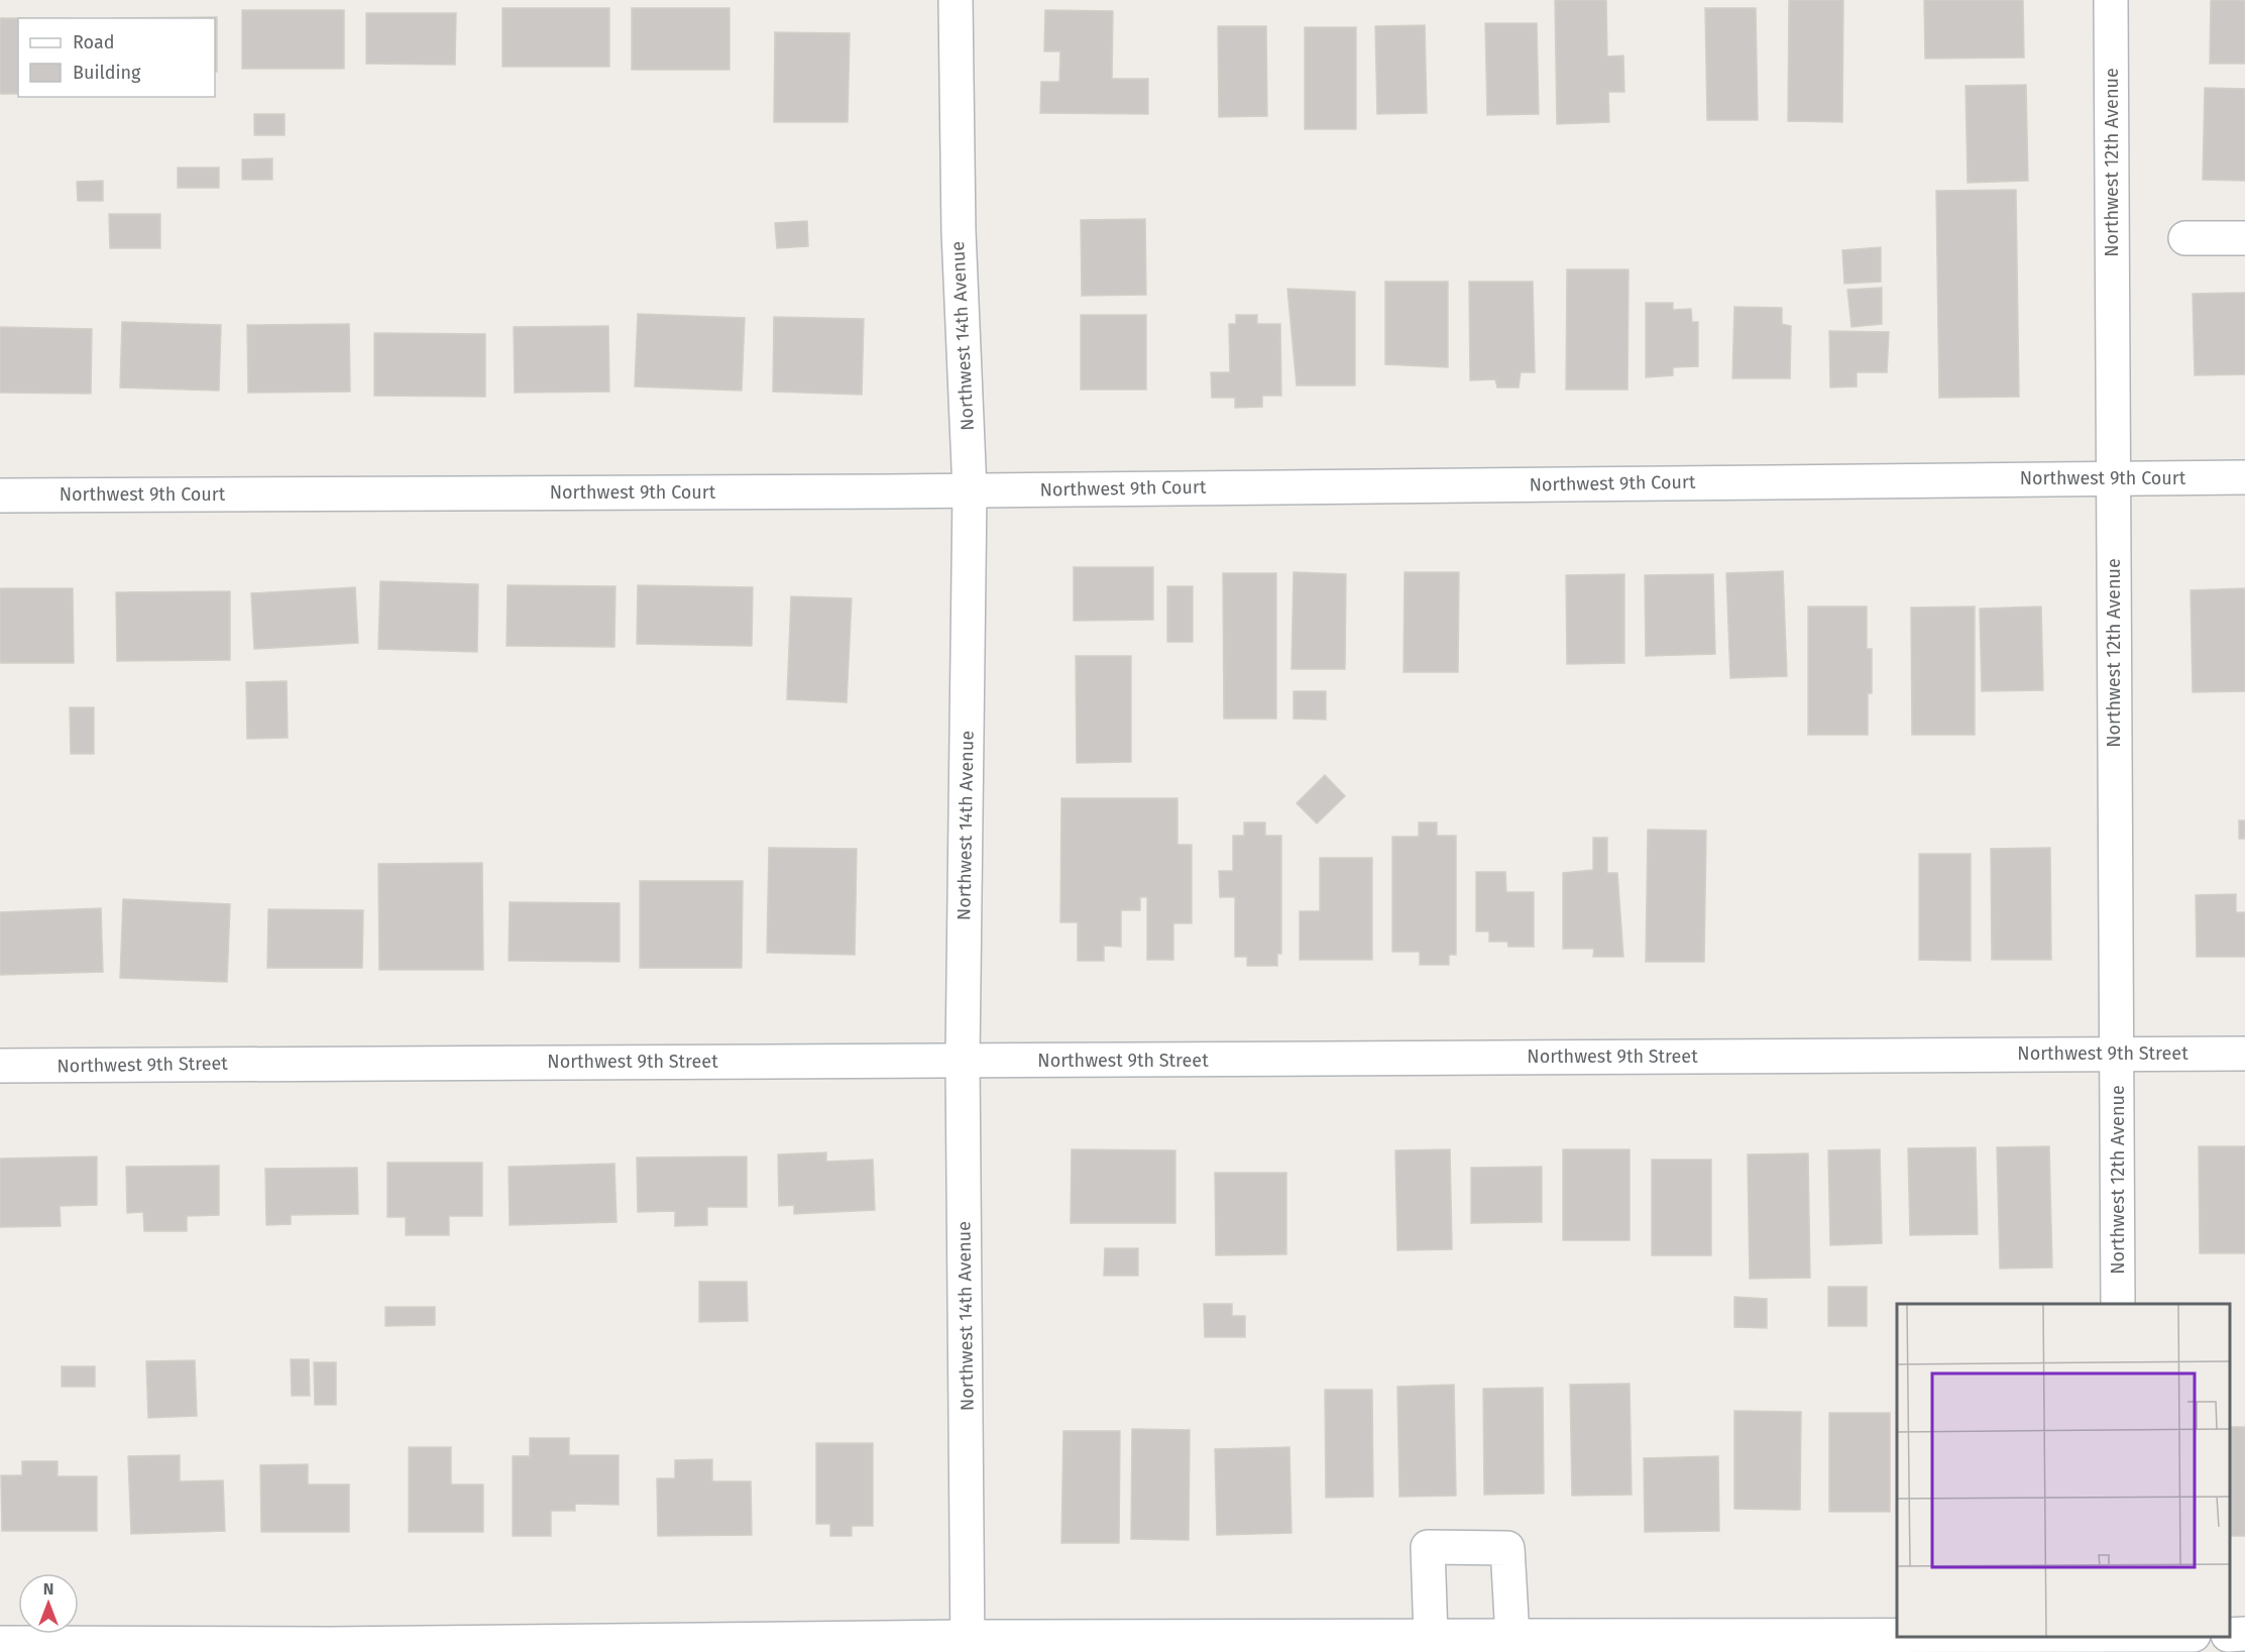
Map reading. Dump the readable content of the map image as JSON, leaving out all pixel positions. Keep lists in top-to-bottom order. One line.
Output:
{"streets":{"street":["Northwest 12th Avenue","Northwest 14th Avenue","Northwest 9th Court","Northwest 9th Street"]},"crossings":[["Northwest 12th Avenue","Northwest 9th Court"],["Northwest 12th Avenue","Northwest 9th Street"],["Northwest 14th Avenue","Northwest 9th Court"],["Northwest 14th Avenue","Northwest 9th Street"]],"legend":["Road","Building"],"north":"top"}
